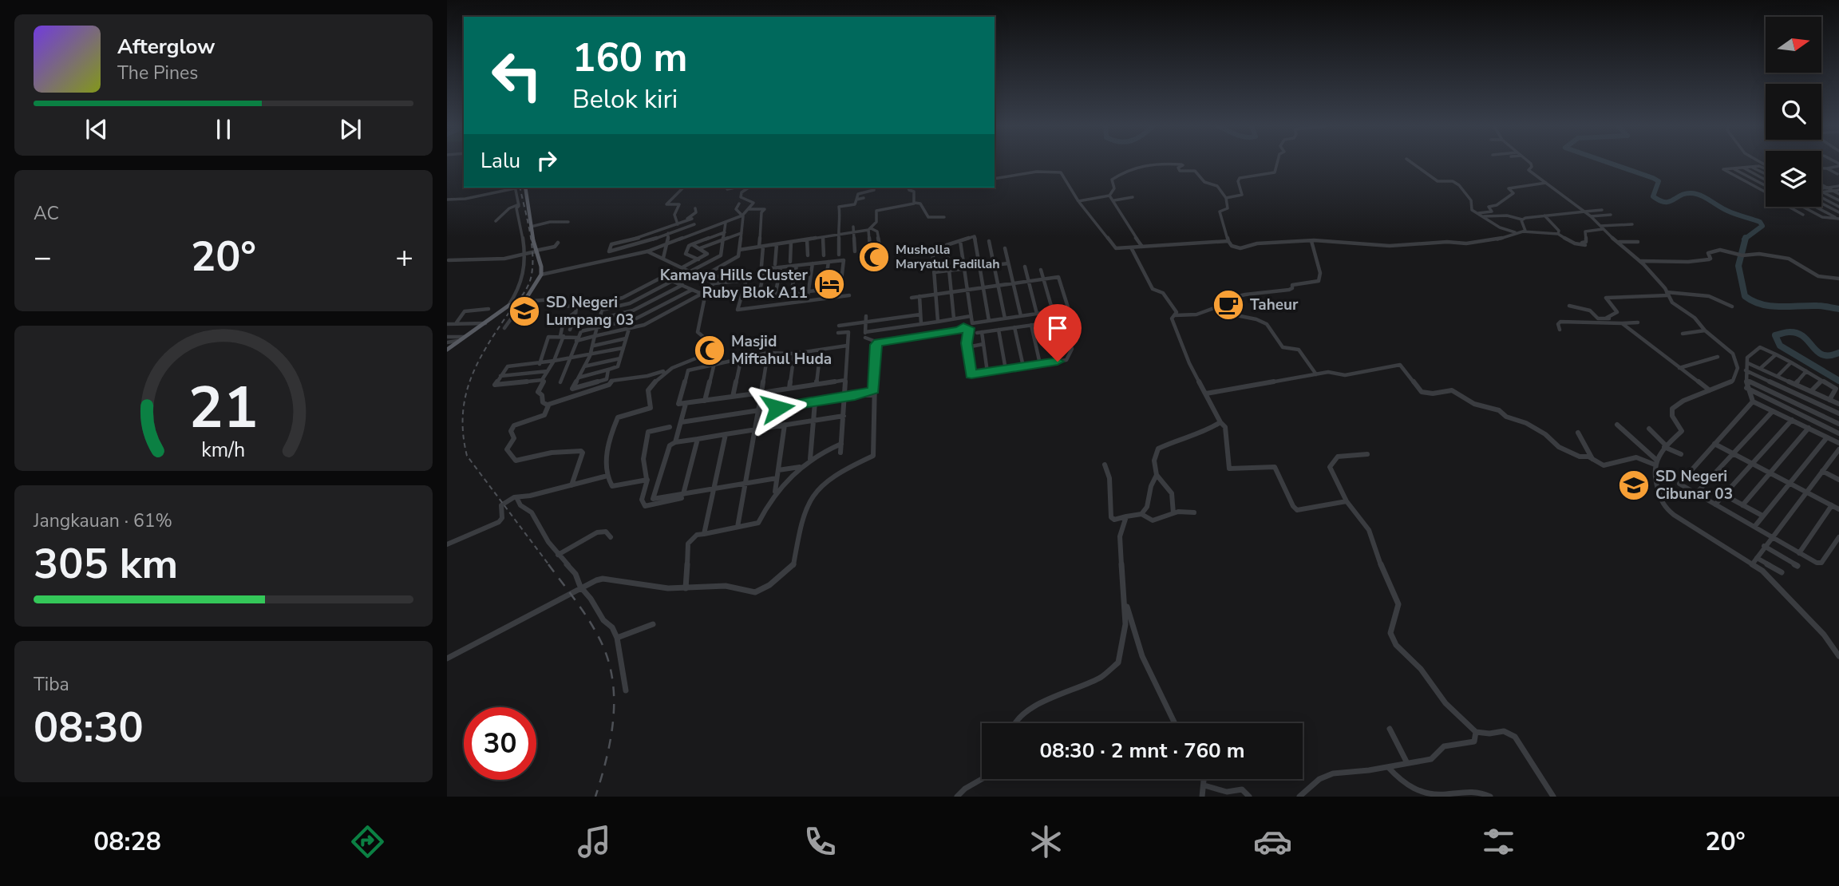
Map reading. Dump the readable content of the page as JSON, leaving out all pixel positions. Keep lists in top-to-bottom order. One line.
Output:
{"places":{"mosque":["Musholla Maryatul Fadillah","Masjid Miftahul Huda"],"hotel":["Kamaya Hills Cluster Ruby Blok A11"],"cafe":["Taheur"],"school or university":["SD Negeri Lumpang 03","SD Negeri Cibunar 03"]},"north":"right","page":{"turn":["160 m","Belok kiri"],"song":["Afterglow","The Pines"],"then":"Lalu","tile":["AC",["Jangkauan · 61%","305 km"],["Tiba","08:30"]],"heat":["−","20°","+"],"limit":"30","trip":"08:30 · 2 mnt · 760 m","tabs":["08:28","20°"],"gauge":["21","km/h"]}}
